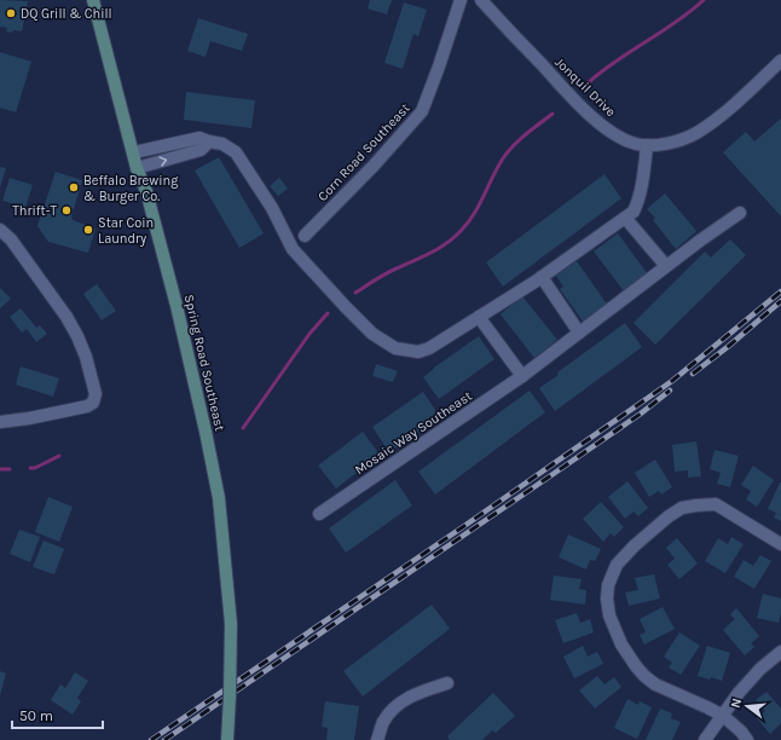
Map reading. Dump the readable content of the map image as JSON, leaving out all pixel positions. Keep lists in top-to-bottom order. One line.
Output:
{"streets":{"main road":["Spring Road Southeast"],"street":["Jonquil Drive","Corn Road Southeast","Mosaic Way Southeast"]},"places":["DQ Grill & Chill","Beffalo Brewing & Burger Co.","Thrift-T","Star Coin Laundry"],"scale_bar":"50 m","north":"left"}
